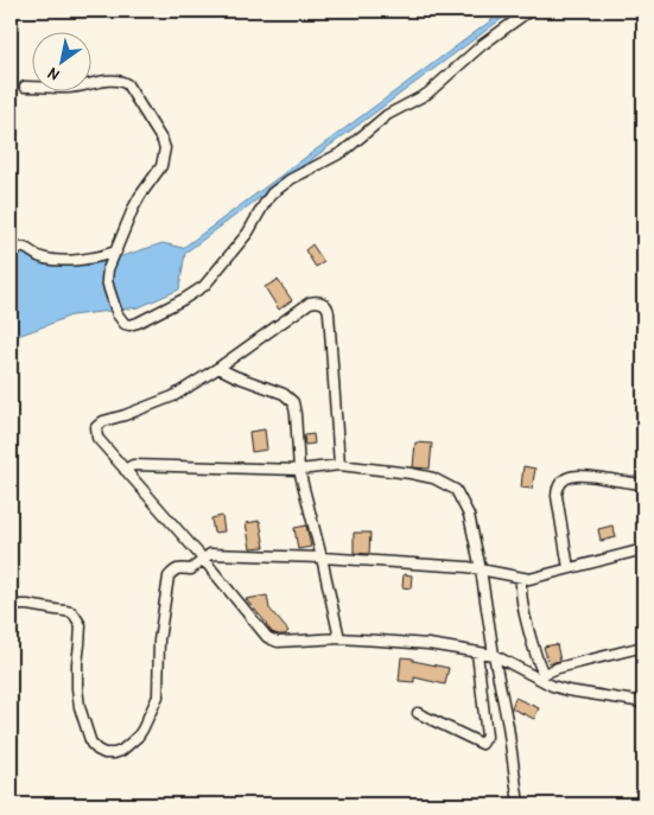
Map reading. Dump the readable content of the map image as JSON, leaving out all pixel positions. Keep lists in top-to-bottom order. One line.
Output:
{"north":"bottom left"}
